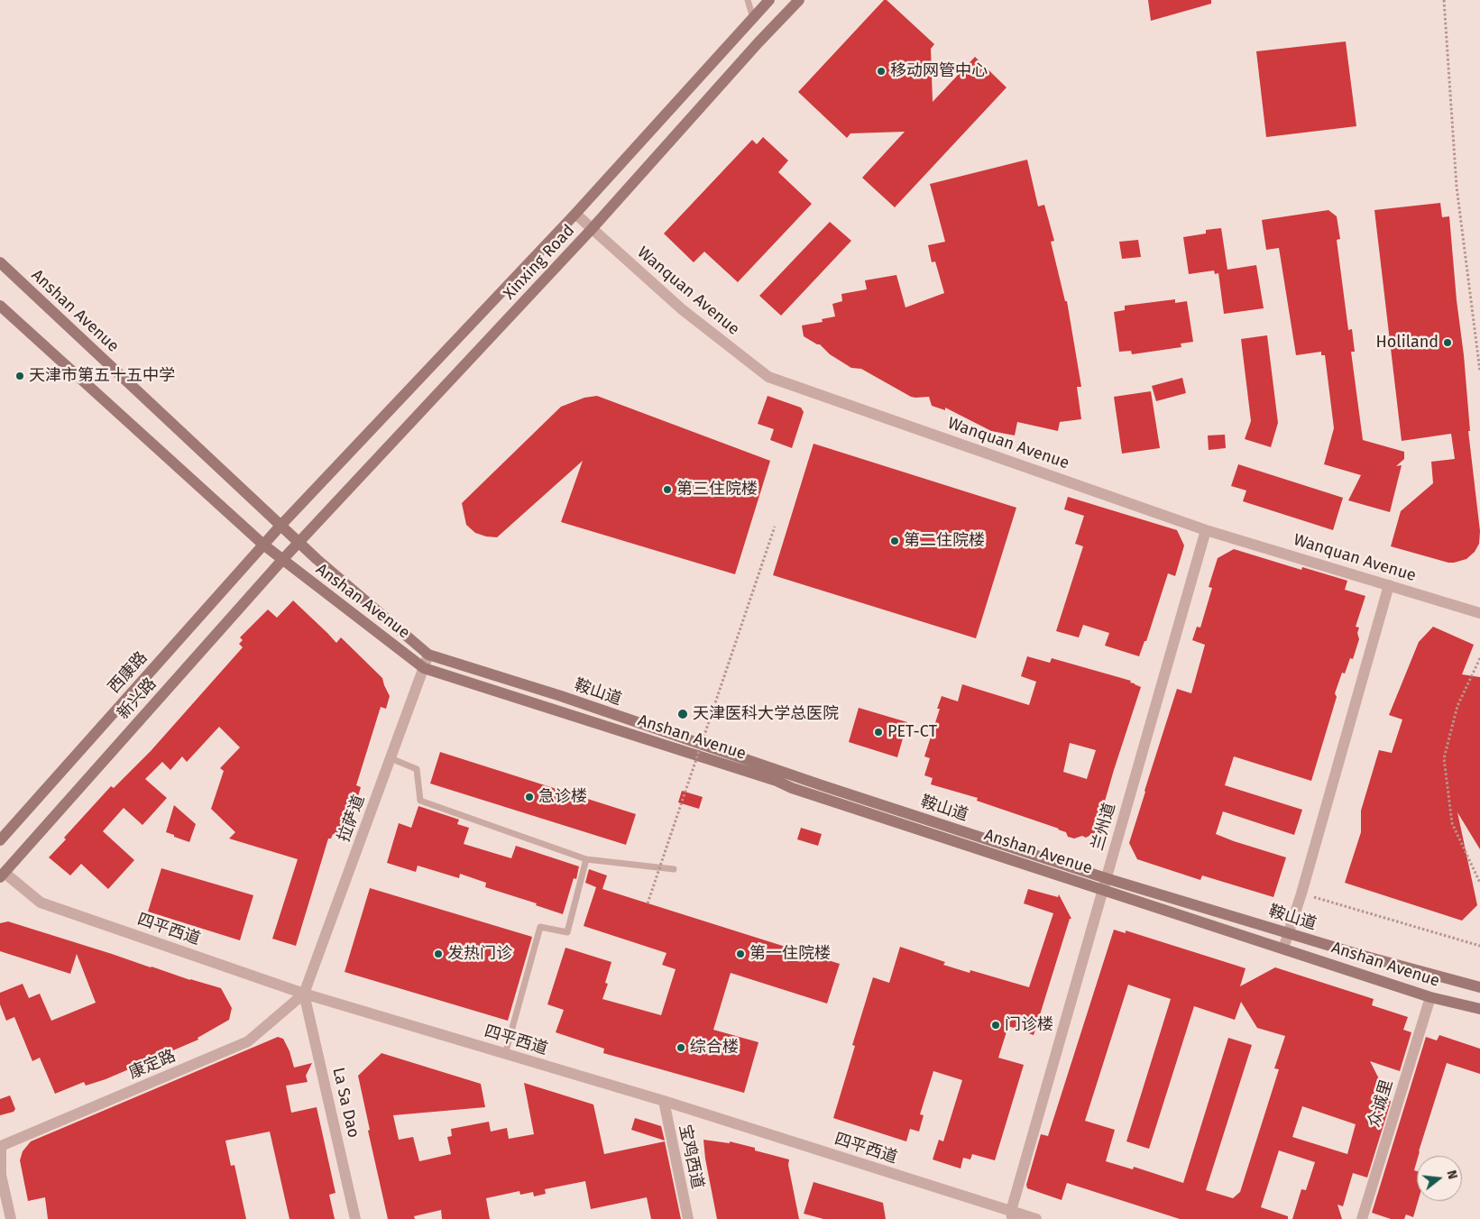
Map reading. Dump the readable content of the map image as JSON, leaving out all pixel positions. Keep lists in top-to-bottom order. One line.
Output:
{"streets":{"main road":["Xinxing Road","Anshan Avenue","西康路","鞍山道","新兴路"],"street":["Wanquan Avenue","拉萨道","兰州道","四平西道","康定路","La Sa Dao","众诚里","宝鸡西道"]},"crossings":[["Xinxing Road","Wanquan Avenue"],["Xinxing Road","Anshan Avenue"],["Xinxing Road","新兴路"],["Wanquan Avenue","西康路"],["Wanquan Avenue","兰州道"],["Anshan Avenue","西康路"],["Anshan Avenue","鞍山道"],["Anshan Avenue","新兴路"],["Anshan Avenue","拉萨道"],["Anshan Avenue","兰州道"],["Anshan Avenue","众诚里"],["鞍山道","拉萨道"],["鞍山道","兰州道"],["新兴路","四平西道"],["拉萨道","四平西道"],["拉萨道","康定路"],["拉萨道","La Sa Dao"],["兰州道","四平西道"],["四平西道","康定路"],["四平西道","La Sa Dao"],["四平西道","宝鸡西道"],["康定路","La Sa Dao"]],"places":["移动网管中心","Holiland","天津市第五十五中学","第三住院楼","第二住院楼","天津医科大学总医院","PET-CT","急诊楼","发热门诊","第一住院楼","门诊楼","综合楼"],"north":"right"}
